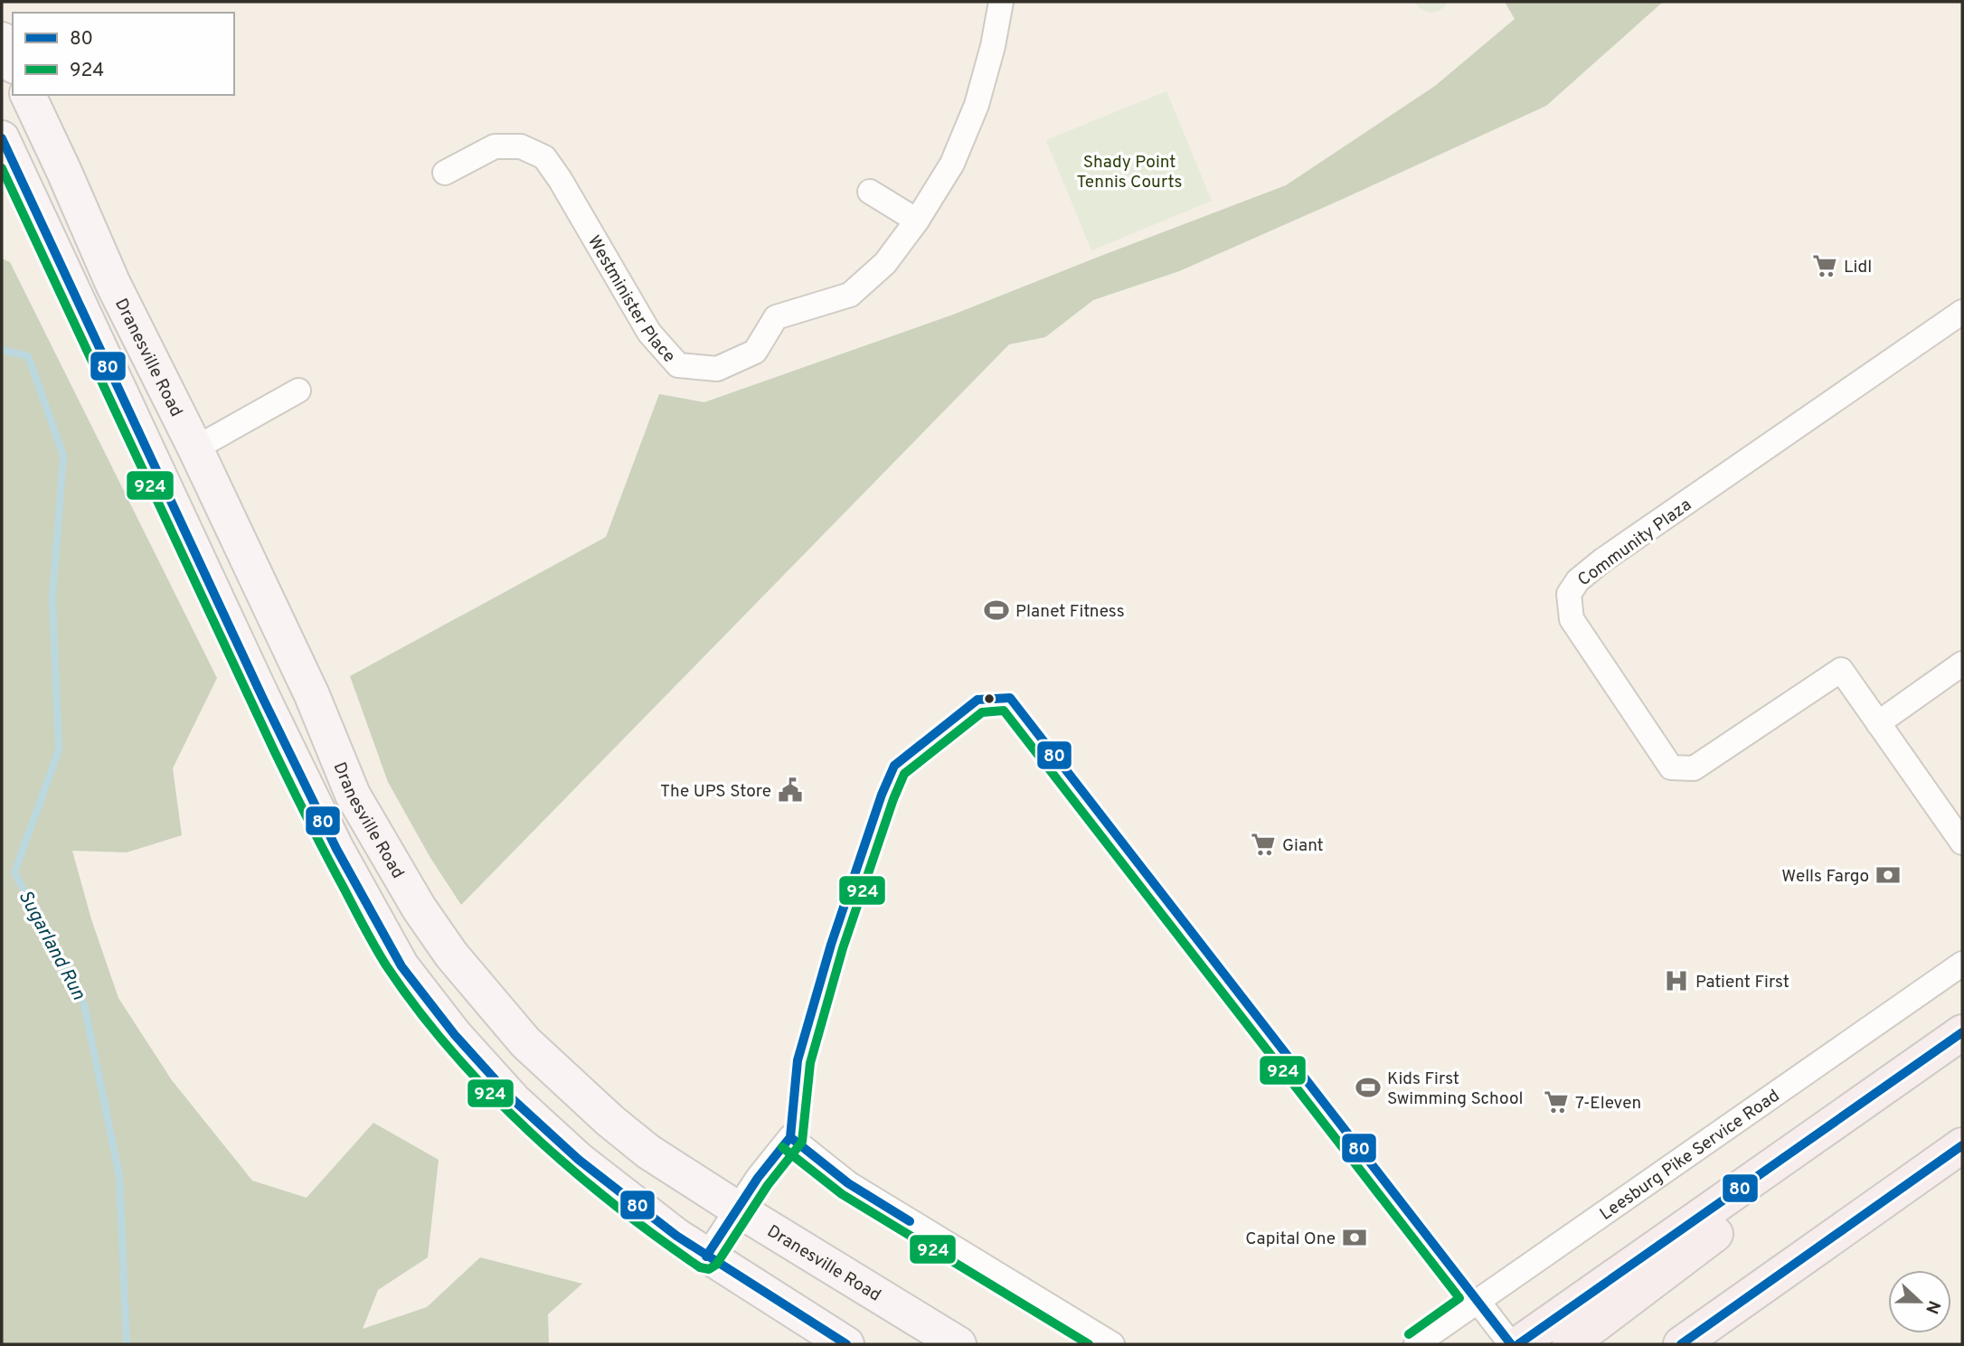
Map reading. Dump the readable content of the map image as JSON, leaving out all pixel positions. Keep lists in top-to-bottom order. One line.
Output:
{"streets":{"main road":["Dranesville Road"],"street":["Westminister Place","Community Plaza","Leesburg Pike Service Road"]},"water":["Sugarland Run"],"parks":["Shady Point Tennis Courts"],"places":{"supermarket":["Lidl","Giant","7-Eleven"],"sports":["Planet Fitness","Kids First Swimming School"],"public building":["The UPS Store"],"bank":["Wells Fargo","Capital One"],"hospital":["Patient First"]},"lines":["transit line 80","transit line 924"],"legend":["80","924"],"north":"right"}
